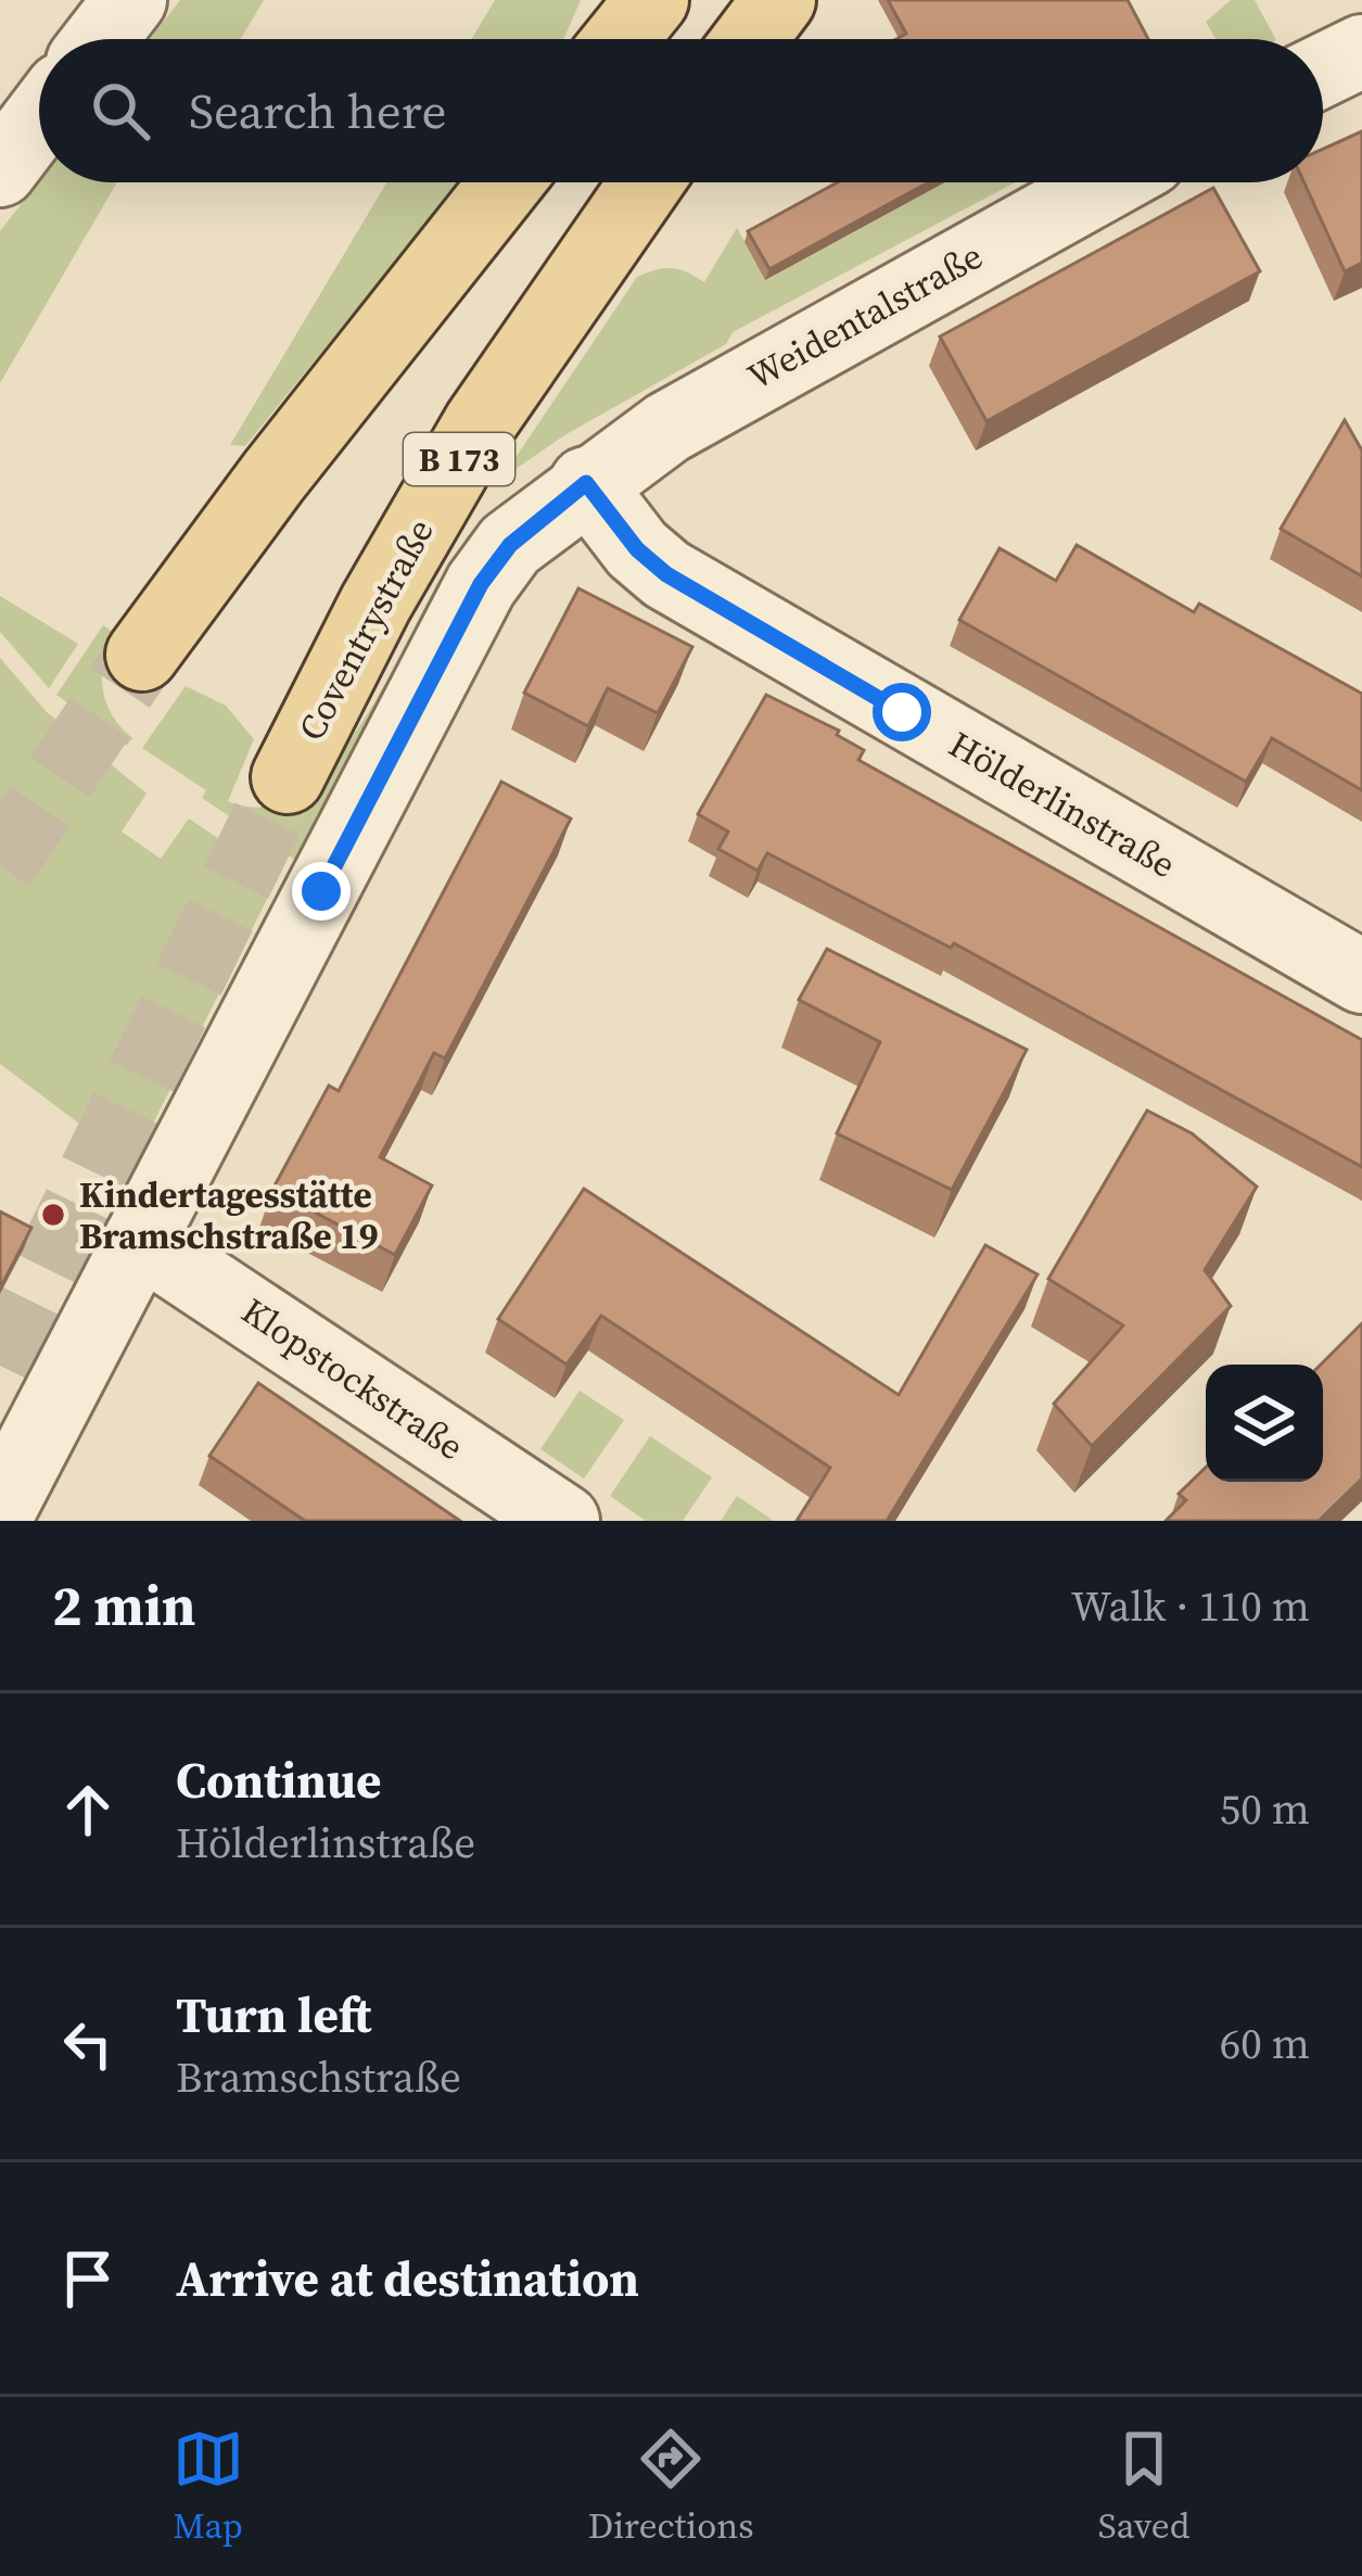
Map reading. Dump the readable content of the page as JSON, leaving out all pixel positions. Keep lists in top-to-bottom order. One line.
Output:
{"streets":{"main road":["B 173","Coventrystraße"],"street":["Weidentalstraße","Hölderlinstraße","Klopstockstraße"]},"crossings":[["Weidentalstraße","Hölderlinstraße"],["Weidentalstraße","Klopstockstraße"]],"places":["Kindertagesstätte Bramschstraße 19"],"page":{"search":"Search here","heading":["2 min","Walk · 110 m"],"list":[["Continue","Hölderlinstraße","50 m"],["Turn left","Bramschstraße","60 m"],"Arrive at destination"],"nav":["Map","Directions","Saved"]}}
